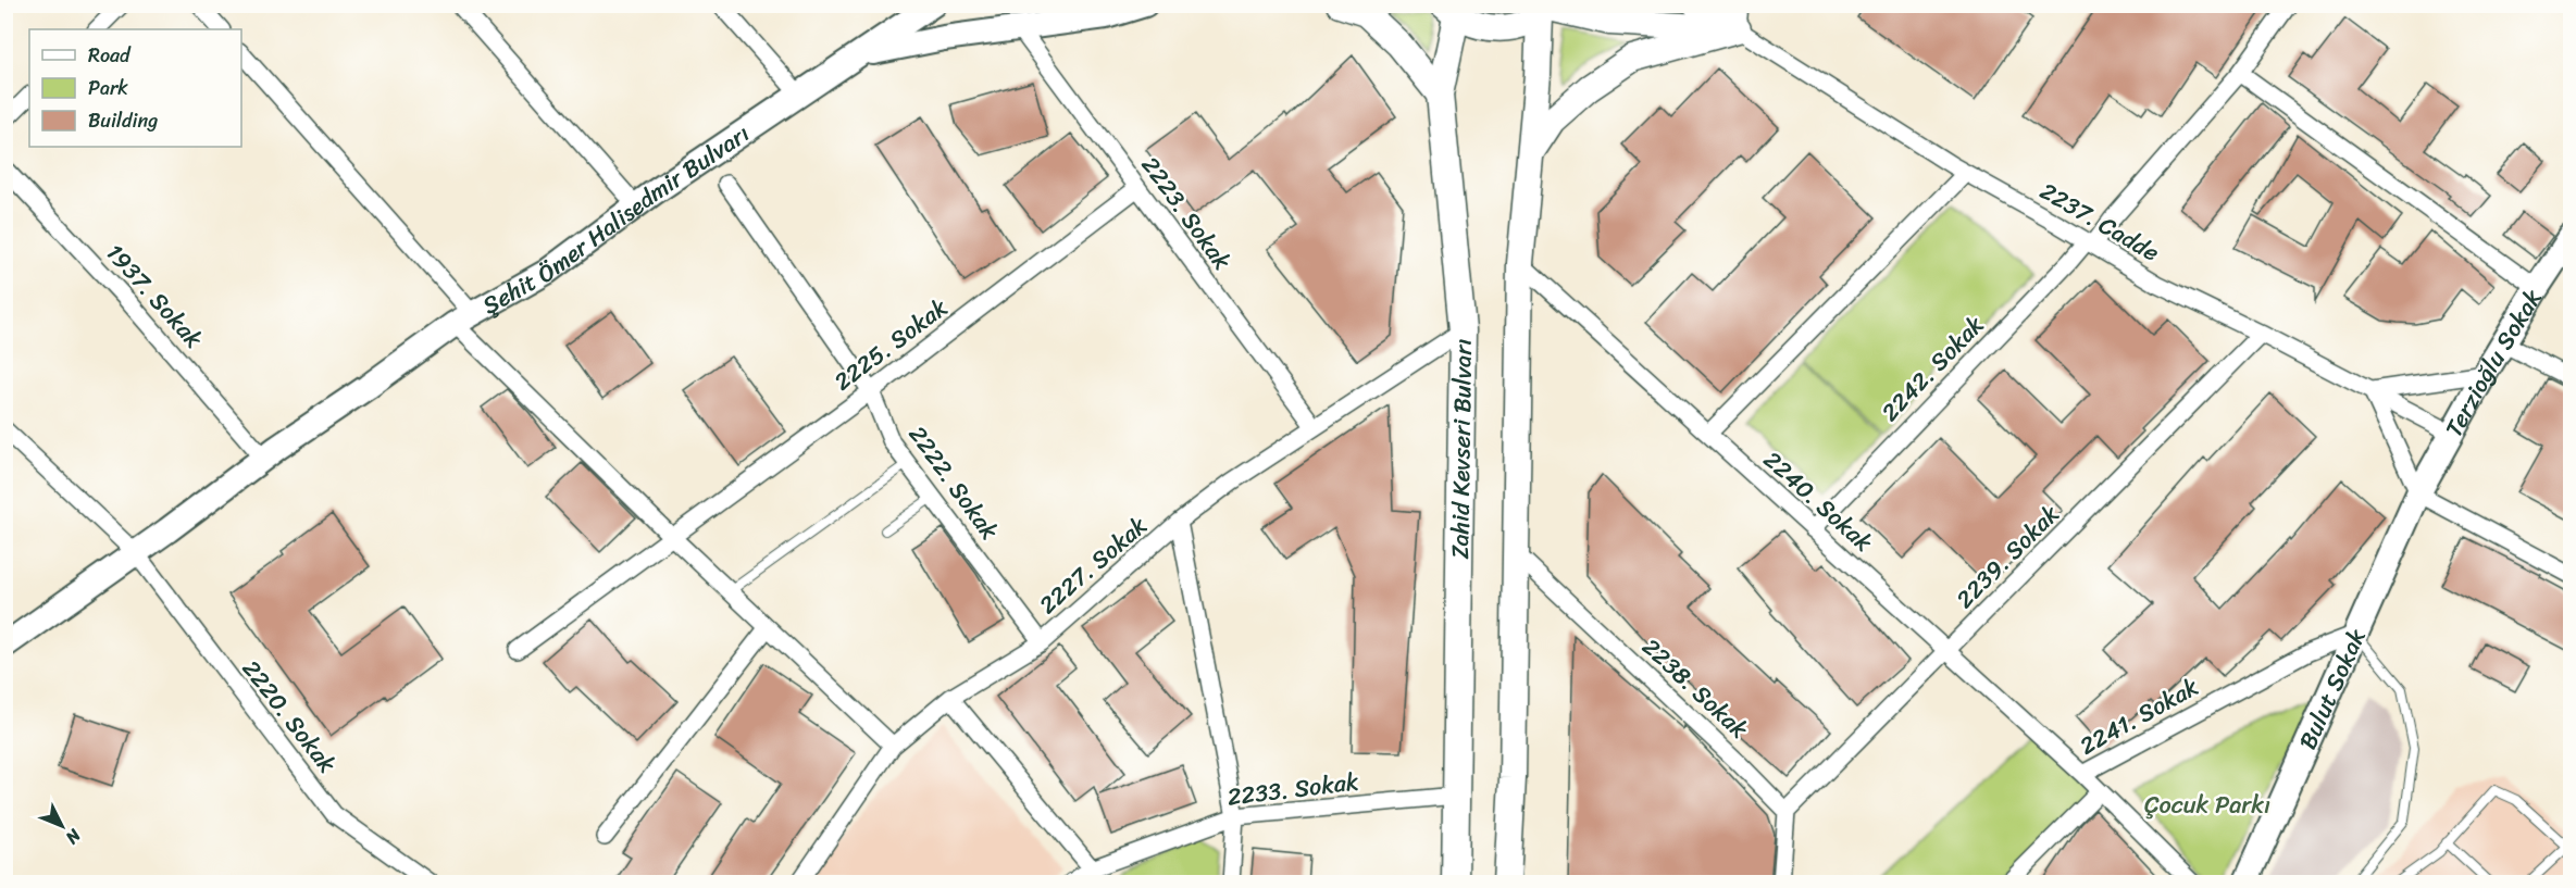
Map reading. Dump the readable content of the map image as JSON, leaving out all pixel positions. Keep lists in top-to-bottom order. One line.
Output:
{"streets":{"main road":["Zahid Kevseri Bulvarı"],"street":["2223. Sokak","Şehit Ömer Halisedmir Bulvarı","2237. Cadde","1937. Sokak","2225. Sokak","Terzioğlu Sokak","2242. Sokak","2222. Sokak","2240. Sokak","2239. Sokak","2227. Sokak","2238. Sokak","Bulut Sokak","2220. Sokak","2241. Sokak","2233. Sokak"]},"crossings":[["2223. Sokak","Şehit Ömer Halisedmir Bulvarı"],["2223. Sokak","2225. Sokak"],["2223. Sokak","2227. Sokak"],["Şehit Ömer Halisedmir Bulvarı","1937. Sokak"],["Şehit Ömer Halisedmir Bulvarı","2220. Sokak"],["2237. Cadde","Terzioğlu Sokak"],["2237. Cadde","2242. Sokak"],["2237. Cadde","2239. Sokak"],["2225. Sokak","2222. Sokak"],["Terzioğlu Sokak","Bulut Sokak"],["2242. Sokak","2240. Sokak"],["Zahid Kevseri Bulvarı","2227. Sokak"],["Zahid Kevseri Bulvarı","2233. Sokak"],["2222. Sokak","2227. Sokak"],["2240. Sokak","2239. Sokak"],["2240. Sokak","2241. Sokak"],["2239. Sokak","2238. Sokak"],["Bulut Sokak","2241. Sokak"]],"parks":["Çocuk Parkı"],"legend":["Road","Park","Building"],"north":"bottom right"}
